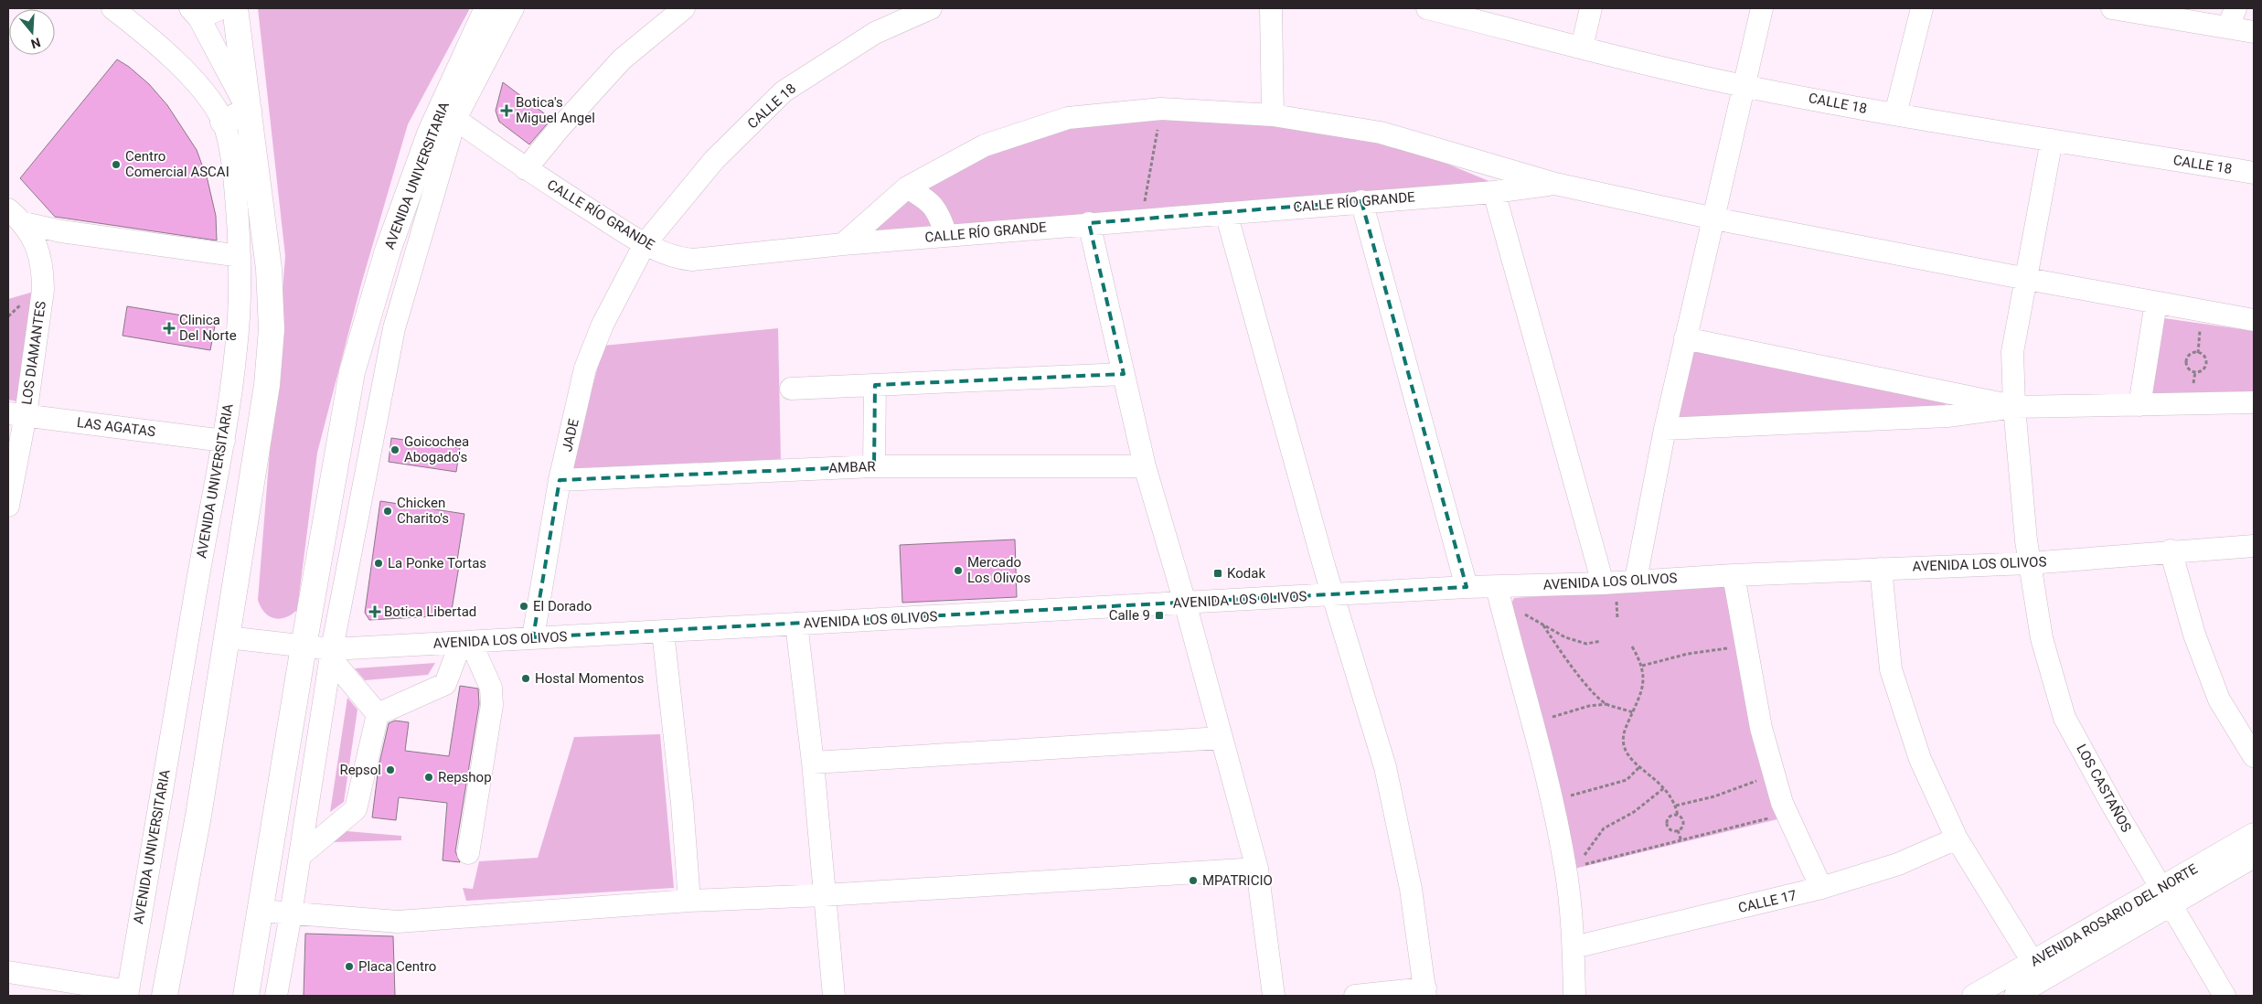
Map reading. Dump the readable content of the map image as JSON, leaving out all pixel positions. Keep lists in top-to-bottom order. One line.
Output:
{"streets":{"main road":["AVENIDA UNIVERSITARIA"],"street":["CALLE 18","CALLE RÍO GRANDE","LOS DIAMANTES","LAS AGATAS","JADE","AMBAR","AVENIDA LOS OLIVOS","LOS CASTAÑOS","CALLE 17","AVENIDA ROSARIO DEL NORTE"]},"crossings":[["CALLE 18","CALLE RÍO GRANDE"],["CALLE 18","JADE"],["CALLE 18","LOS CASTAÑOS"],["AVENIDA UNIVERSITARIA","CALLE RÍO GRANDE"],["AVENIDA UNIVERSITARIA","LAS AGATAS"],["AVENIDA UNIVERSITARIA","AVENIDA LOS OLIVOS"],["CALLE RÍO GRANDE","JADE"],["LOS DIAMANTES","LAS AGATAS"],["JADE","AMBAR"],["JADE","AVENIDA LOS OLIVOS"],["AVENIDA LOS OLIVOS","LOS CASTAÑOS"],["LOS CASTAÑOS","AVENIDA ROSARIO DEL NORTE"]],"places":{"health":["Botica's Miguel Angel","Clinica Del Norte","Botica Libertad"],"other":["Centro Comercial ASCAI","Goicochea Abogado's","Chicken Charito's","La Ponke Tortas","Mercado Los Olivos","El Dorado","Hostal Momentos","Repsol","Repshop","MPATRICIO","Placa Centro"],"transit":["Kodak","Calle 9"]},"north":"bottom"}
